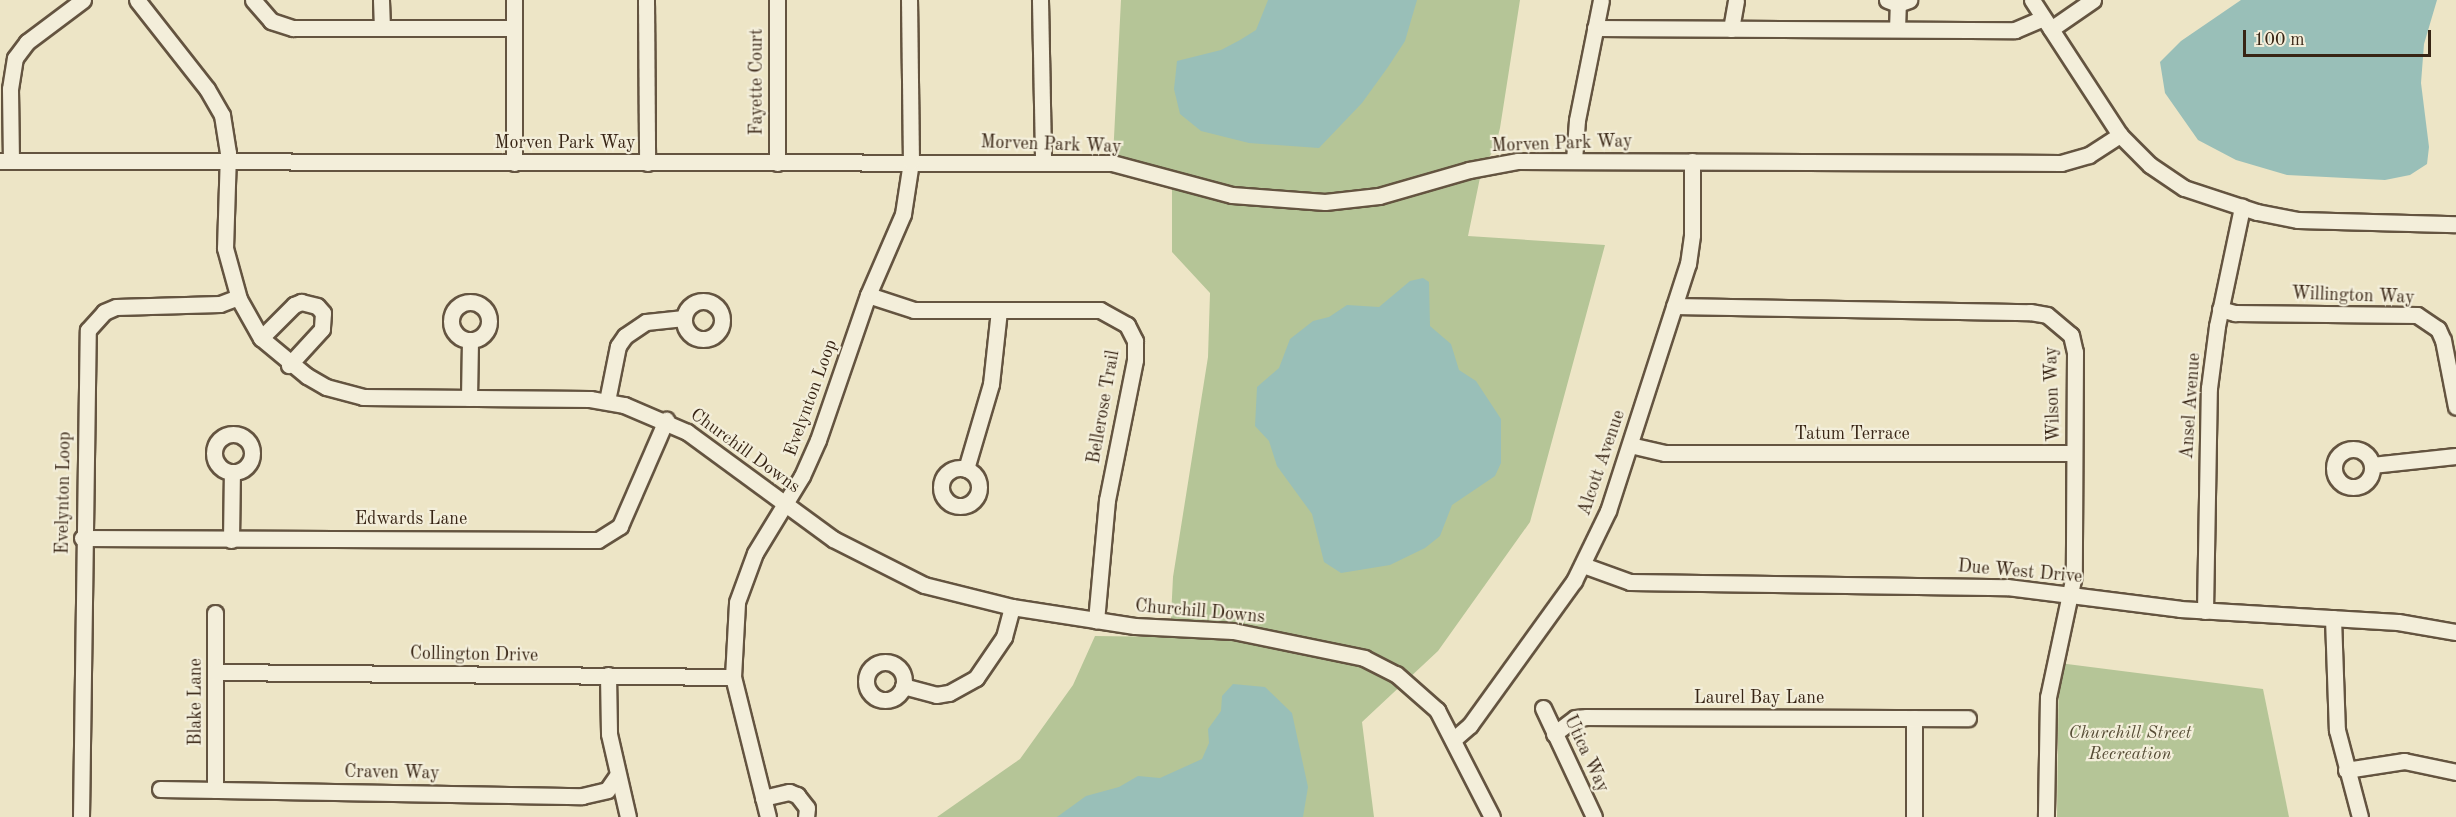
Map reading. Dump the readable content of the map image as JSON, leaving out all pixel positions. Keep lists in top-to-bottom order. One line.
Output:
{"streets":{"street":["Fayette Court","Morven Park Way","Willington Way","Wilson Way","Evelynton Loop","Ansel Avenue","Bellerose Trail","Tatum Terrace","Churchill Downs","Alcott Avenue","Edwards Lane","Due West Drive","Collington Drive","Laurel Bay Lane","Blake Lane","Utica Way","Craven Way"]},"crossings":[["Fayette Court","Morven Park Way"],["Morven Park Way","Evelynton Loop"],["Morven Park Way","Churchill Downs"],["Morven Park Way","Alcott Avenue"],["Willington Way","Ansel Avenue"],["Wilson Way","Tatum Terrace"],["Wilson Way","Alcott Avenue"],["Wilson Way","Due West Drive"],["Evelynton Loop","Bellerose Trail"],["Evelynton Loop","Churchill Downs"],["Evelynton Loop","Edwards Lane"],["Evelynton Loop","Collington Drive"],["Ansel Avenue","Due West Drive"],["Bellerose Trail","Churchill Downs"],["Tatum Terrace","Alcott Avenue"],["Churchill Downs","Alcott Avenue"],["Churchill Downs","Edwards Lane"],["Alcott Avenue","Due West Drive"],["Collington Drive","Blake Lane"],["Laurel Bay Lane","Utica Way"],["Blake Lane","Craven Way"]],"parks":["Churchill Street Recreation"],"scale_bar":"100 m"}
